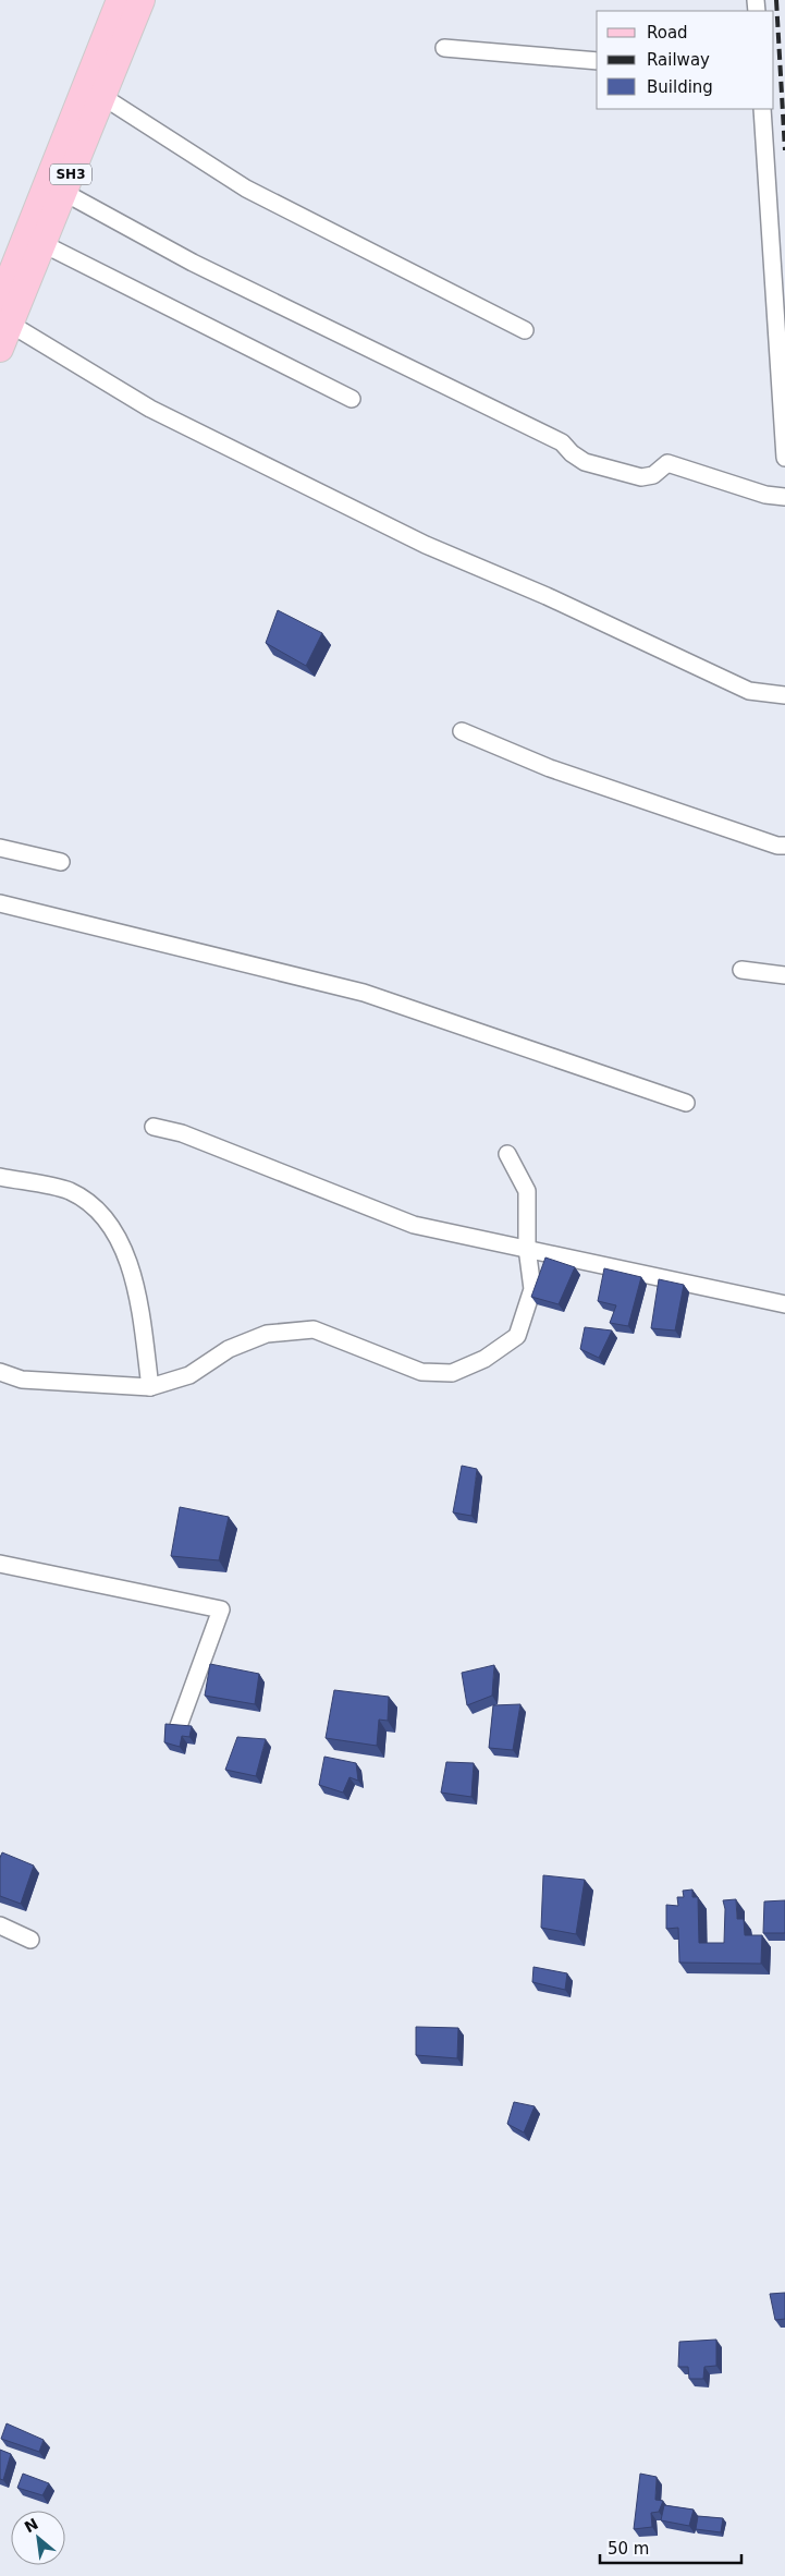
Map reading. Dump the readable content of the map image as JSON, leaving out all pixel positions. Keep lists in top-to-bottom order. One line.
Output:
{"streets":{"main road":["SH3"]},"legend":["Road","Railway","Building"],"scale_bar":"50 m","north":"top left"}
